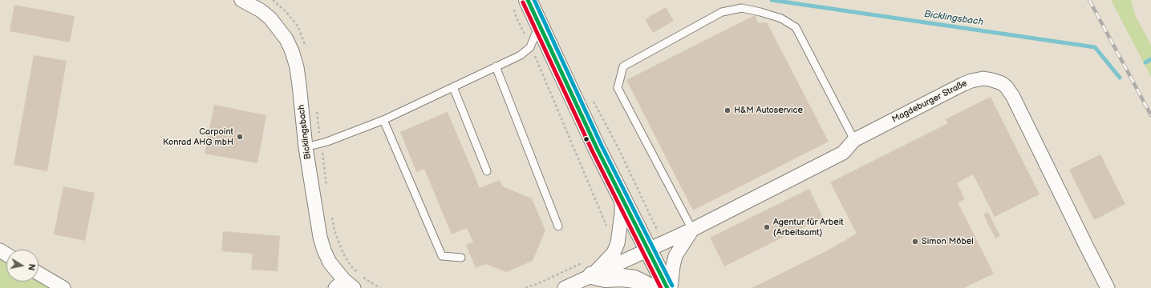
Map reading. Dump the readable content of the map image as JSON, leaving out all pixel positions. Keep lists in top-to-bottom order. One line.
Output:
{"streets":{"street":["Magdeburger Straße","Bicklingsbach"]},"water":["Bicklingsbach"],"places":["H&M Autoservice","Carpoint Konrad AHG mbH","Agentur für Arbeit (Arbeitsamt)","Simon Möbel"],"north":"right"}
